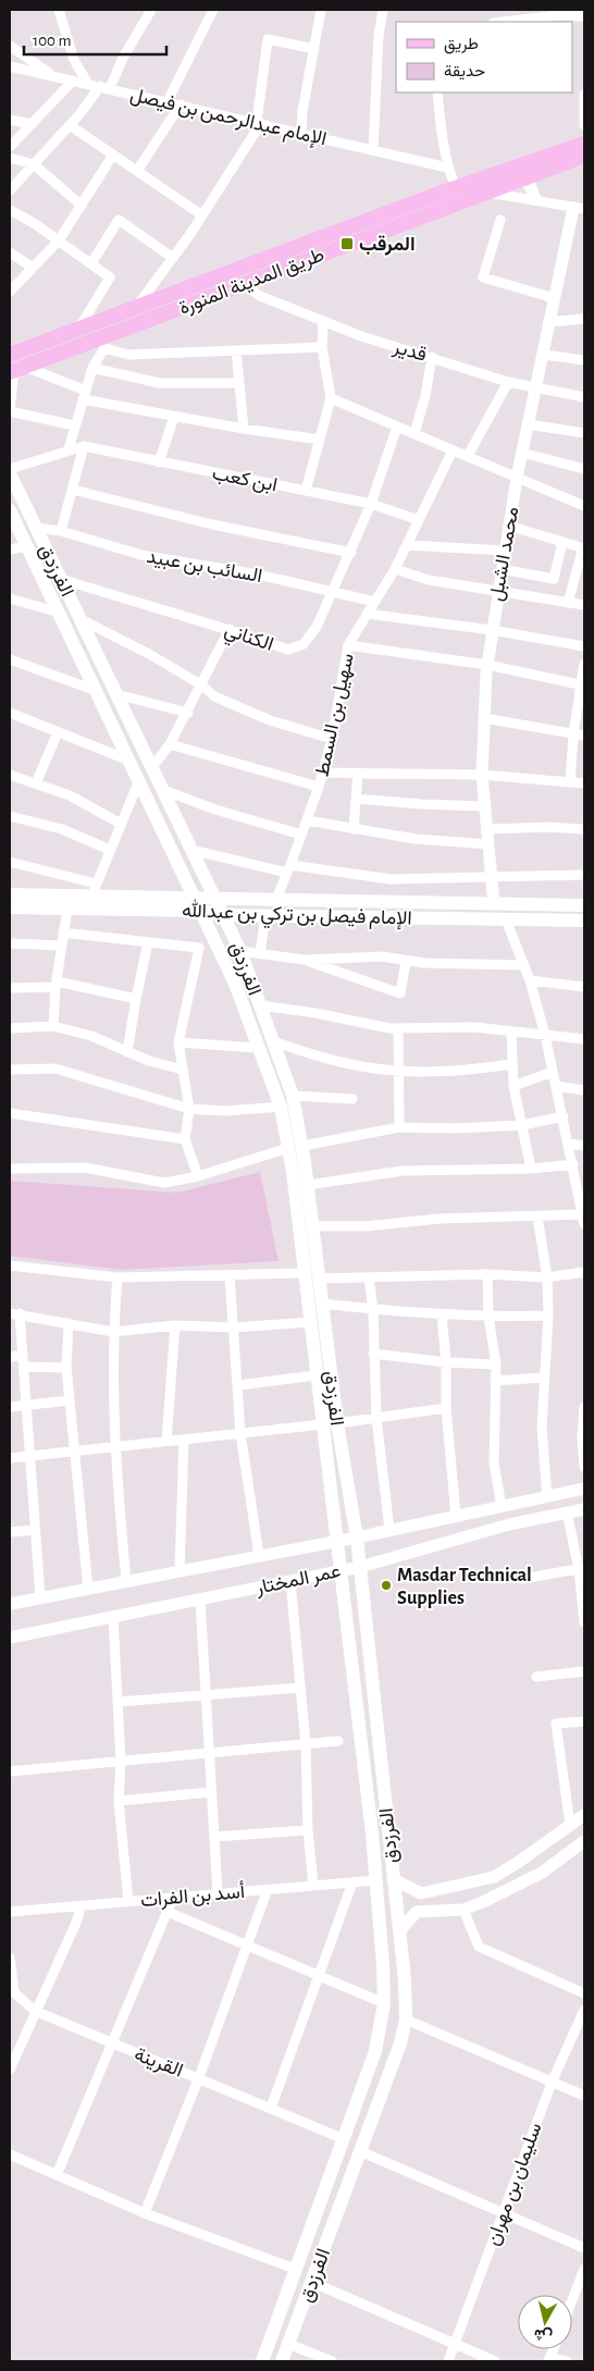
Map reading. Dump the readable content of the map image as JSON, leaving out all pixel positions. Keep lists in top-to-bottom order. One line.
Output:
{"streets":{"main road":["طريق المدينة المنورة","الفرزدق","الإمام فيصل بن تركي بن عبدالله"],"street":["الإمام عبدالرحمن بن فيصل","قدير","ابن كعب","محمد الشبل","السائب بن عبيد","الكناني","سهيل بن السمط","عمر المختار","أسد بن الفرات","القرينة","سليمان بن مهران"]},"crossings":[["طريق المدينة المنورة","قدير"],["قدير","محمد الشبل"],["ابن كعب","الفرزدق"],["ابن كعب","الكناني"],["ابن كعب","سهيل بن السمط"],["محمد الشبل","الإمام فيصل بن تركي بن عبدالله"],["السائب بن عبيد","الفرزدق"],["السائب بن عبيد","الكناني"],["السائب بن عبيد","سهيل بن السمط"],["الفرزدق","الكناني"],["الفرزدق","الإمام فيصل بن تركي بن عبدالله"],["الفرزدق","عمر المختار"],["الفرزدق","أسد بن الفرات"],["الفرزدق","القرينة"],["سهيل بن السمط","الإمام فيصل بن تركي بن عبدالله"]],"places":{"transit":["المرقب"],"other":["Masdar Technical Supplies"]},"legend":["طريق","حديقة"],"scale_bar":"100 m","north":"bottom"}
